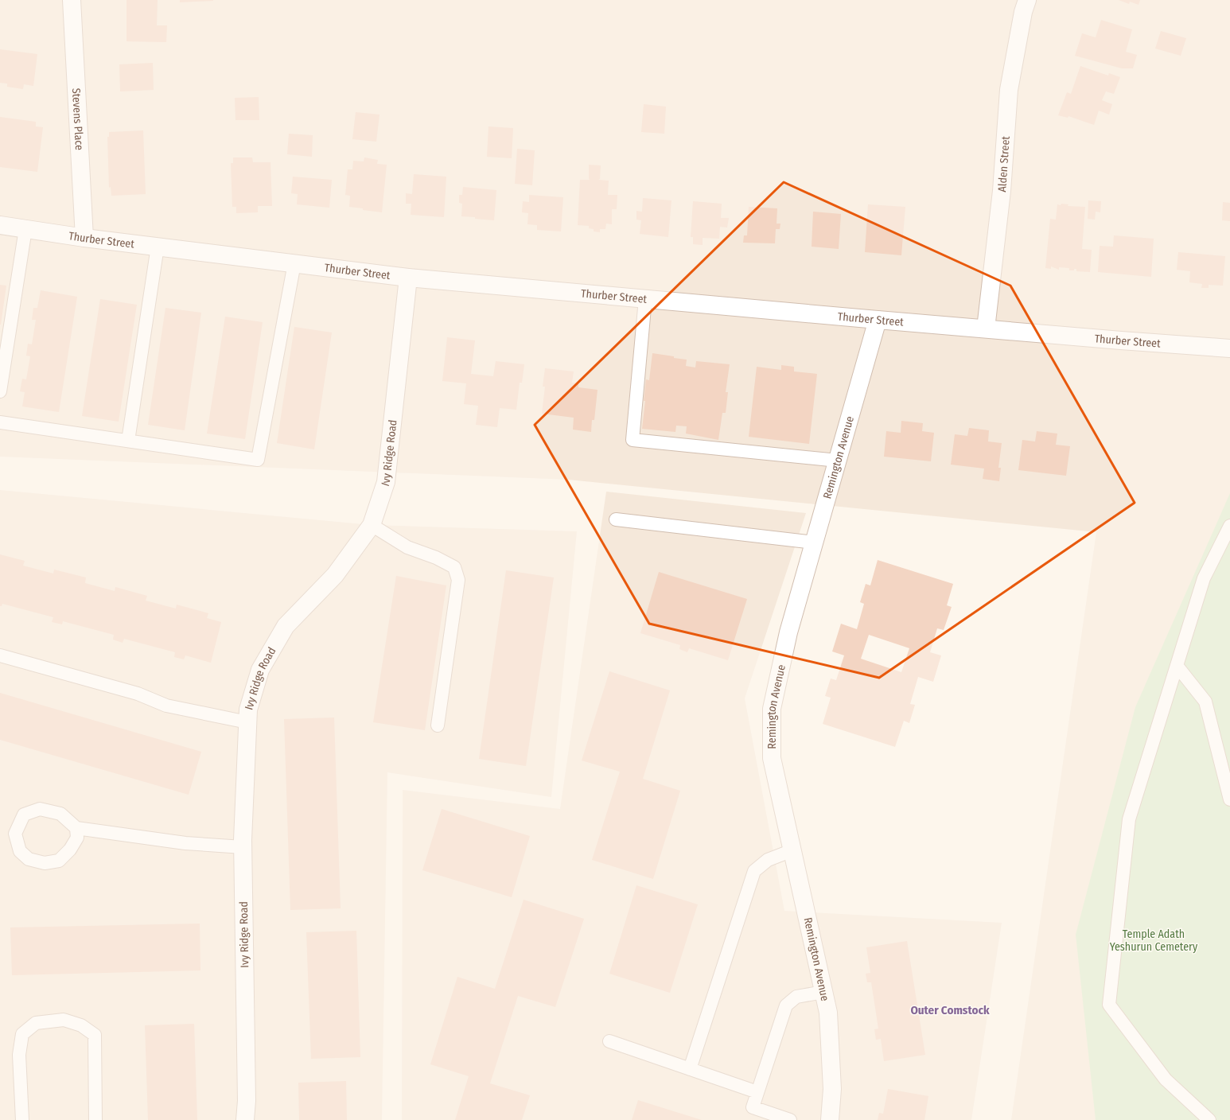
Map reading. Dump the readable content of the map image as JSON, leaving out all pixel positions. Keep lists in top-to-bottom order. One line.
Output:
{"streets":{"street":["Stevens Place","Alden Street","Thurber Street","Ivy Ridge Road","Remington Avenue"]},"crossings":[["Stevens Place","Thurber Street"],["Alden Street","Thurber Street"],["Thurber Street","Ivy Ridge Road"],["Thurber Street","Remington Avenue"]],"districts":["Outer Comstock"],"parks":["Temple Adath Yeshurun Cemetery"]}
